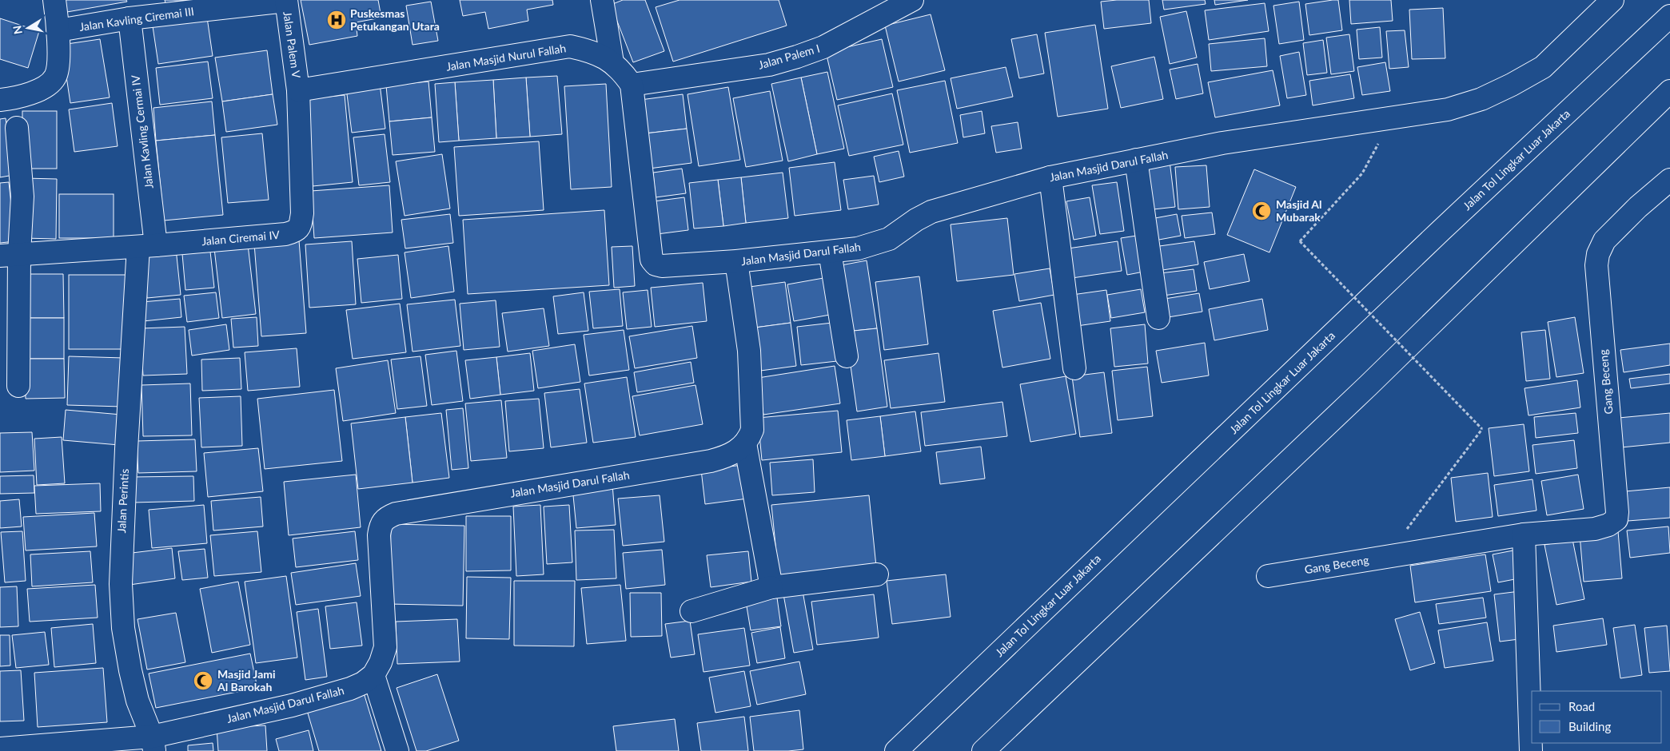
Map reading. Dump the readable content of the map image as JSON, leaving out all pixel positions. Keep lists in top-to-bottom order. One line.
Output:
{"streets":{"main road":["Jalan Kavling Ciremai III","Jalan Palem V","Jalan Palem I","Jalan Masjid Nurul Fallah","Jalan Kavling Cermai IV","Jalan Tol Lingkar Luar Jakarta","Jalan Masjid Darul Fallah","Jalan Ciremai IV","Gang Beceng","Jalan Perintis"]},"crossings":[["Jalan Kavling Ciremai III","Jalan Palem V"],["Jalan Kavling Ciremai III","Jalan Kavling Cermai IV"],["Jalan Palem V","Jalan Masjid Nurul Fallah"],["Jalan Palem V","Jalan Ciremai IV"],["Jalan Palem I","Jalan Masjid Nurul Fallah"],["Jalan Masjid Nurul Fallah","Jalan Ciremai IV"],["Jalan Kavling Cermai IV","Jalan Ciremai IV"],["Jalan Kavling Cermai IV","Jalan Perintis"],["Jalan Masjid Darul Fallah","Jalan Perintis"],["Jalan Ciremai IV","Jalan Perintis"]],"places":{"hospital":["Puskesmas Petukangan Utara"],"mosque":["Masjid Al Mubarak","Masjid Jami Al Barokah"]},"legend":["Road","Building"],"north":"left"}
